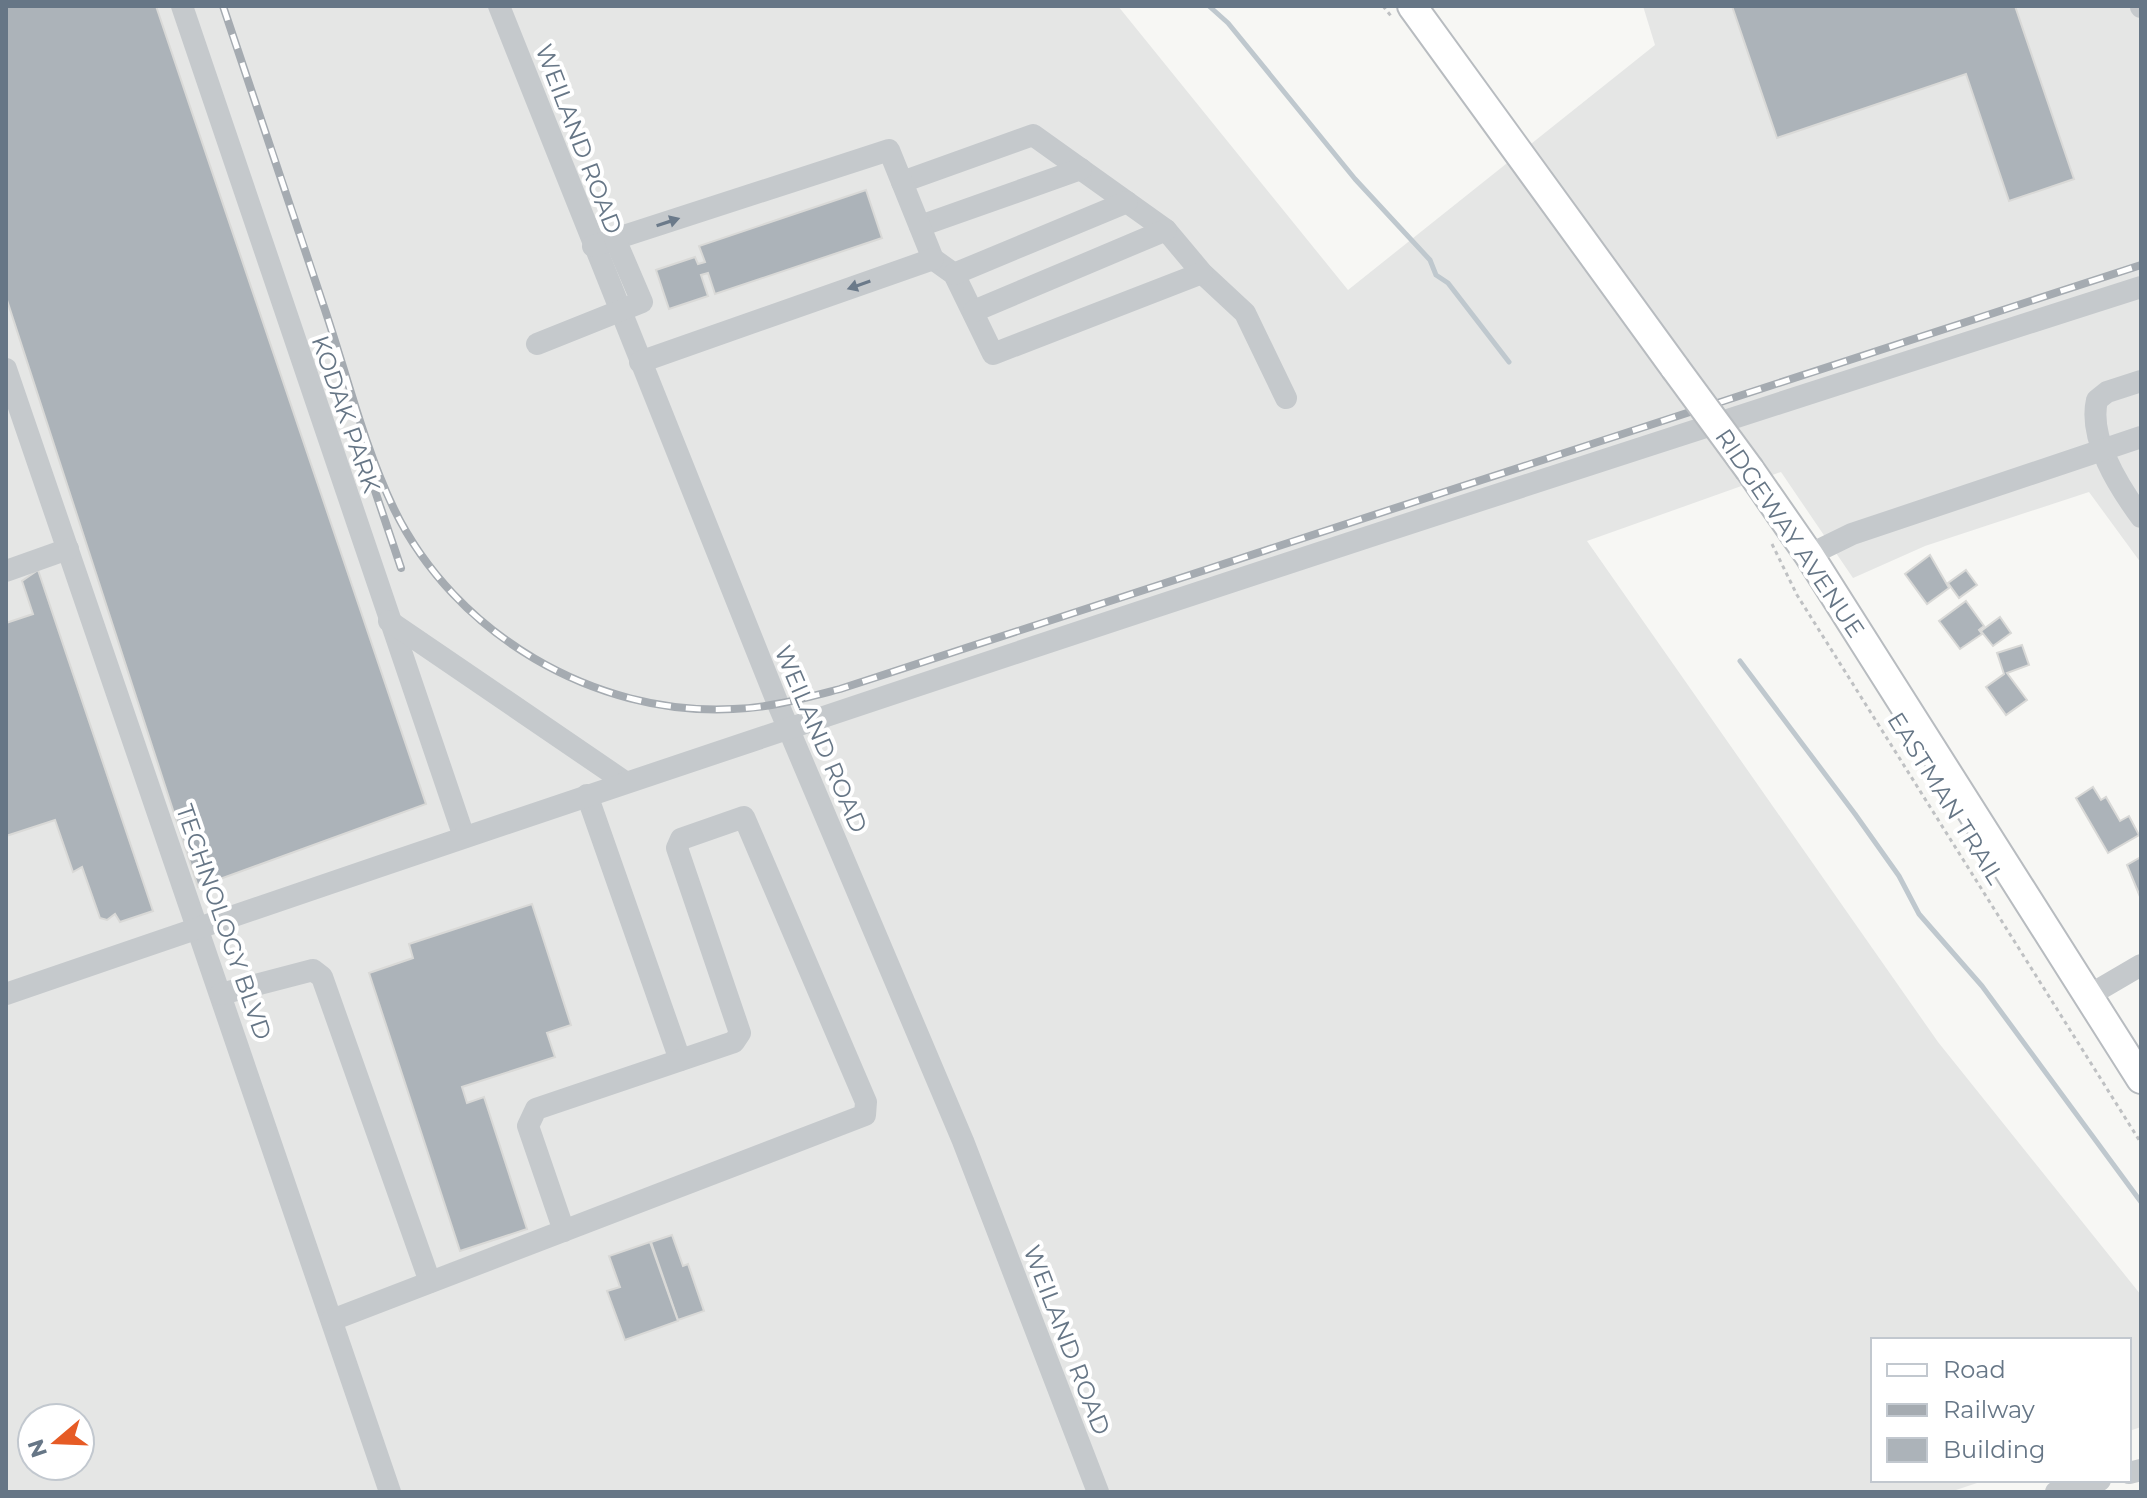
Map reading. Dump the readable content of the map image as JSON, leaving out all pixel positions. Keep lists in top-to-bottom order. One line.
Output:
{"streets":{"main road":["RIDGEWAY AVENUE"],"street":["WEILAND ROAD","KODAK PARK","TECHNOLOGY BLVD"],"path":["EASTMAN TRAIL"]},"legend":["Road","Railway","Building"],"north":"left"}
